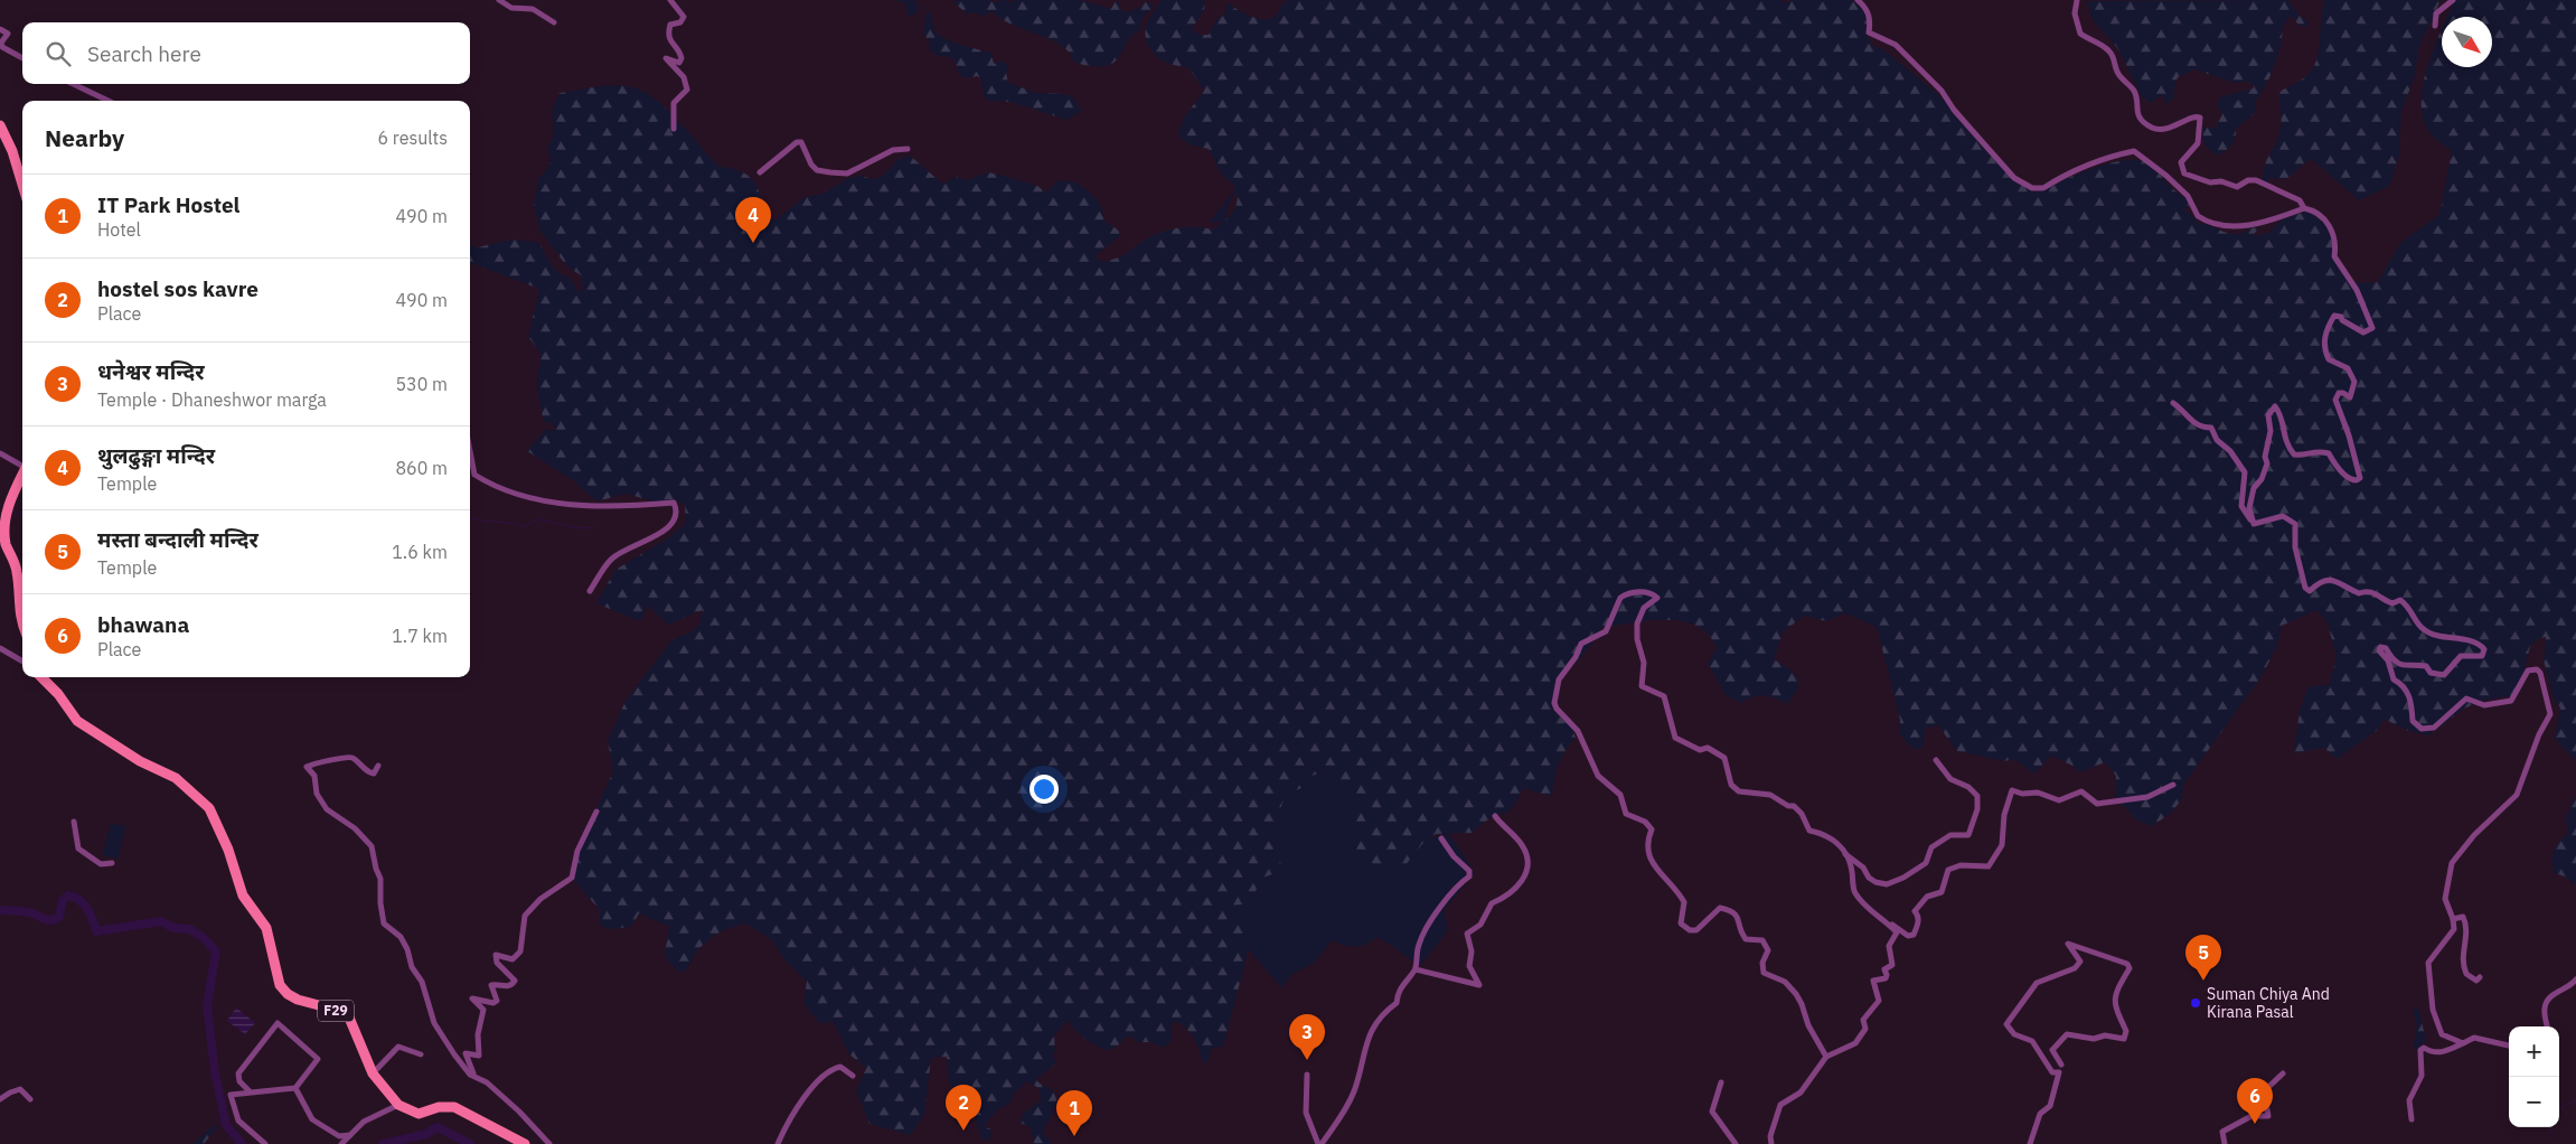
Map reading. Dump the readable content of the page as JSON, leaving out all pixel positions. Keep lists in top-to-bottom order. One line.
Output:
{"streets":{"main road":["F29"]},"places":["Suman Chiya And Kirana Pasal"],"north":"bottom right","page":{"search":"Search here","heading":["Nearby","6 results"],"list":[{"mark":"1","name":"IT Park Hostel","note":"Hotel","value":"490 m"},{"mark":"2","name":"hostel sos kavre","note":"Place","value":"490 m"},{"mark":"3","name":"धनेश्वर मन्दिर","note":"Temple · Dhaneshwor marga","value":"530 m"},{"mark":"4","name":"थुलढुङ्गा मन्दिर","note":"Temple","value":"860 m"},{"mark":"5","name":"मस्ता बन्दाली मन्दिर","note":"Temple","value":"1.6 km"},{"mark":"6","name":"bhawana","note":"Place","value":"1.7 km"}],"pins":["4","5","3","6","2","1"],"map_buttons":["+","−"]}}
